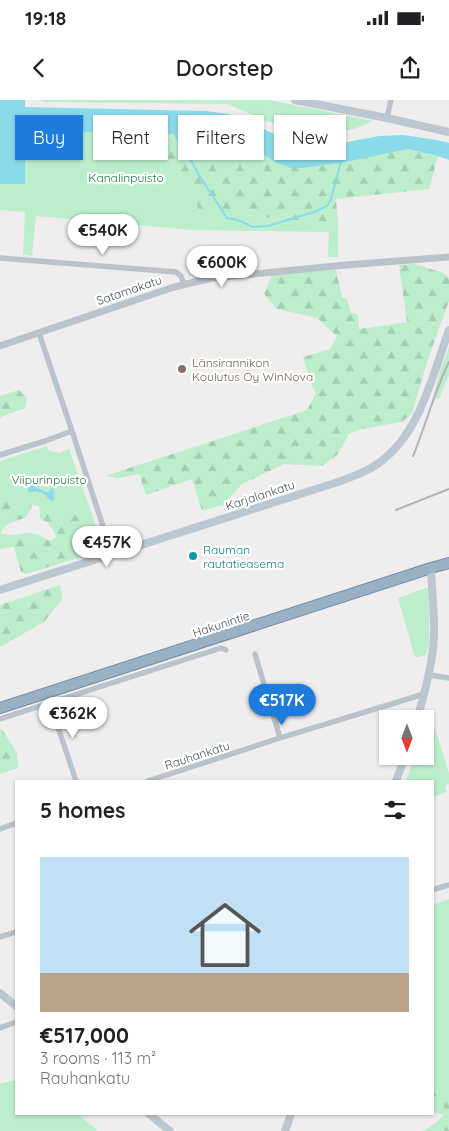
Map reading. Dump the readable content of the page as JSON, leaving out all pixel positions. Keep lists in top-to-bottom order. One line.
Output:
{"streets":{"highway":["Hakunintie"],"main road":["Karjalankatu"],"street":["Satamakatu","Rauhankatu"]},"parks":["Kanalinpuisto","Viipurinpuisto"],"places":["Länsirannikon Koulutus Oy WinNova","Rauman rautatieasema"],"north":"bottom","page":{"status":"19:18","header":"Doorstep","chip":["Buy","Rent","Filters","New"],"price":["€540K","€600K","€457K","€517K","€362K"],"heading":"5 homes","list":[{"name":"€517,000","note":"3 rooms · 113 m² · Rauhankatu"}]}}
